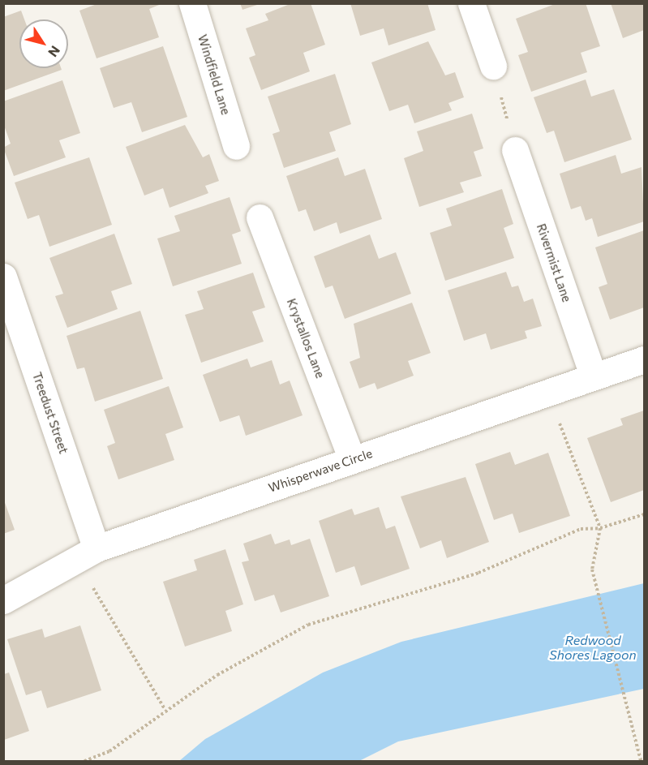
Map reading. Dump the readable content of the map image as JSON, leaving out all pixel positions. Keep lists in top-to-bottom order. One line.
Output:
{"streets":{"street":["Windfield Lane","Rivermist Lane","Krystallos Lane","Treedust Street","Whisperwave Circle"]},"crossings":[["Rivermist Lane","Whisperwave Circle"],["Krystallos Lane","Whisperwave Circle"],["Treedust Street","Whisperwave Circle"]],"water":["Redwood Shores Lagoon"],"north":"bottom right"}
